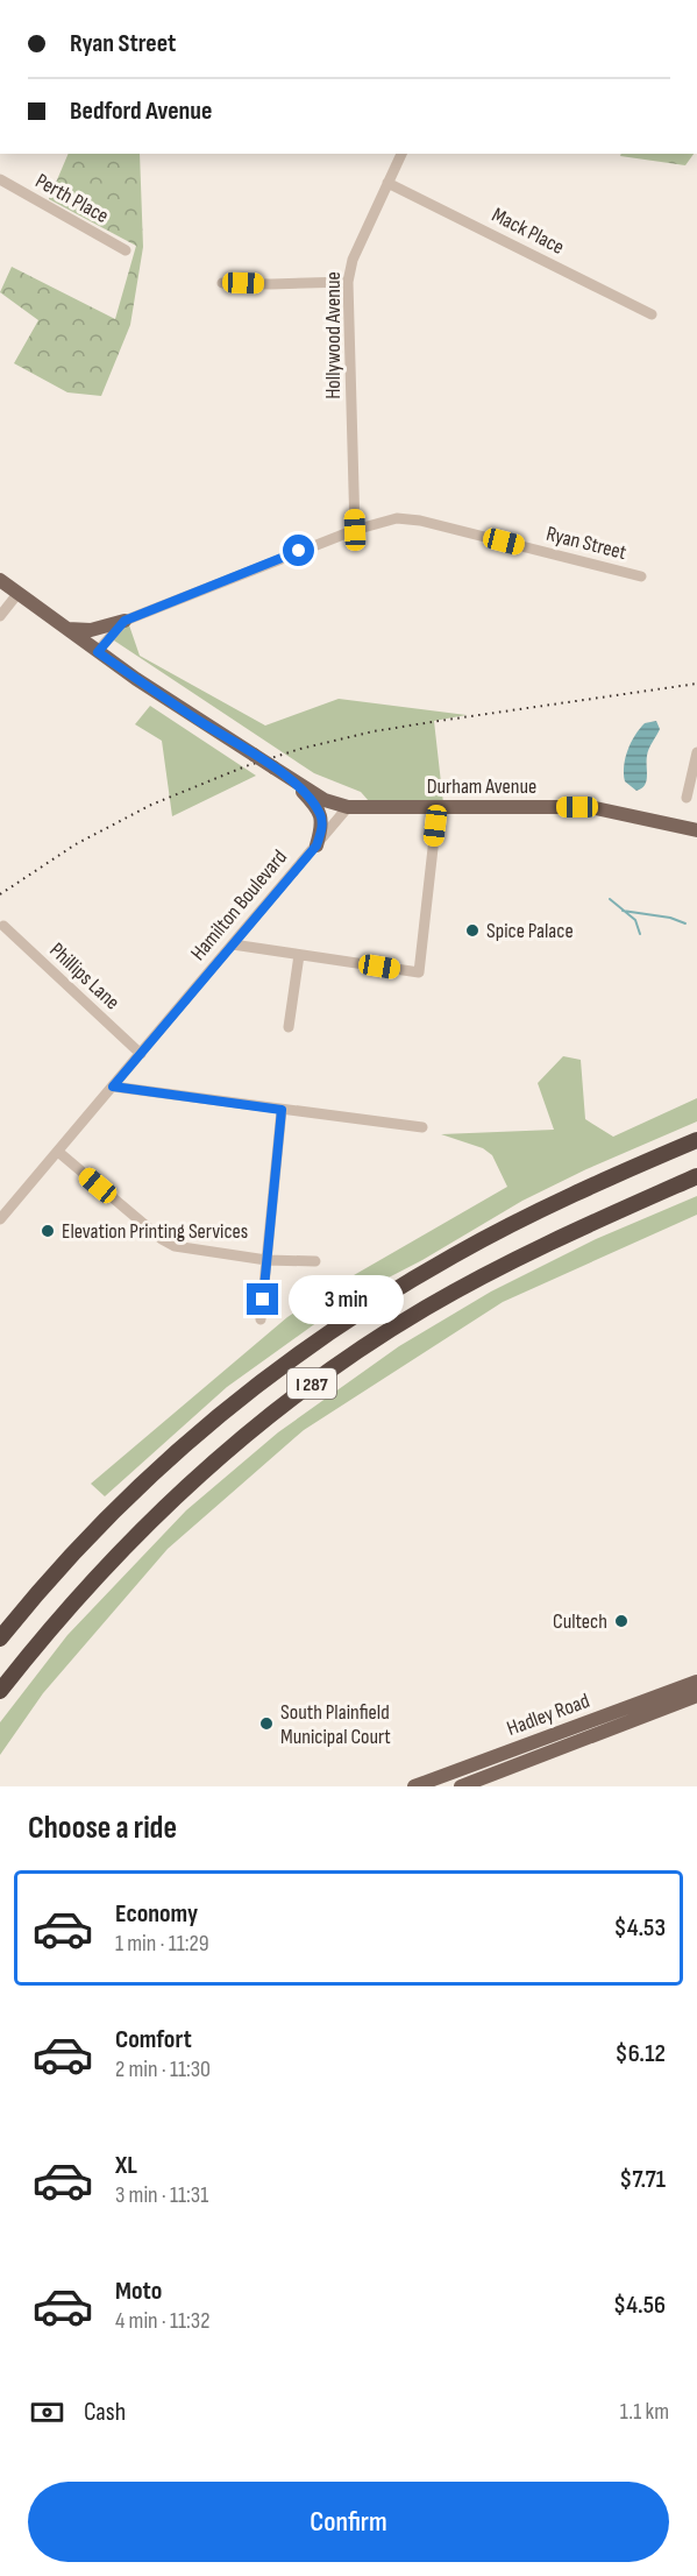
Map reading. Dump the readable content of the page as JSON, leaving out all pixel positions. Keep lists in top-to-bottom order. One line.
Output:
{"streets":{"highway":["I 287"],"main road":["Durham Avenue","Hadley Road"],"street":["Perth Place","Mack Place","Hollywood Avenue","Ryan Street","Hamilton Boulevard","Phillips Lane"]},"crossings":[["Mack Place","Hollywood Avenue"],["Hollywood Avenue","Ryan Street"],["Durham Avenue","Hamilton Boulevard"],["Hamilton Boulevard","Phillips Lane"]],"places":["Spice Palace","Elevation Printing Services","Cultech","South Plainfield Municipal Court"],"page":{"banner":["Ryan Street","Bedford Avenue"],"bubble":"3 min","heading":"Choose a ride","list":[{"name":"Economy","note":"1 min · 11:29","value":"$4.53"},{"name":"Comfort","note":"2 min · 11:30","value":"$6.12"},{"name":"XL","note":"3 min · 11:31","value":"$7.71"},{"name":"Moto","note":"4 min · 11:32","value":"$4.56"}],"pay":["Cash","1.1 km"],"buttons":"Confirm"}}
